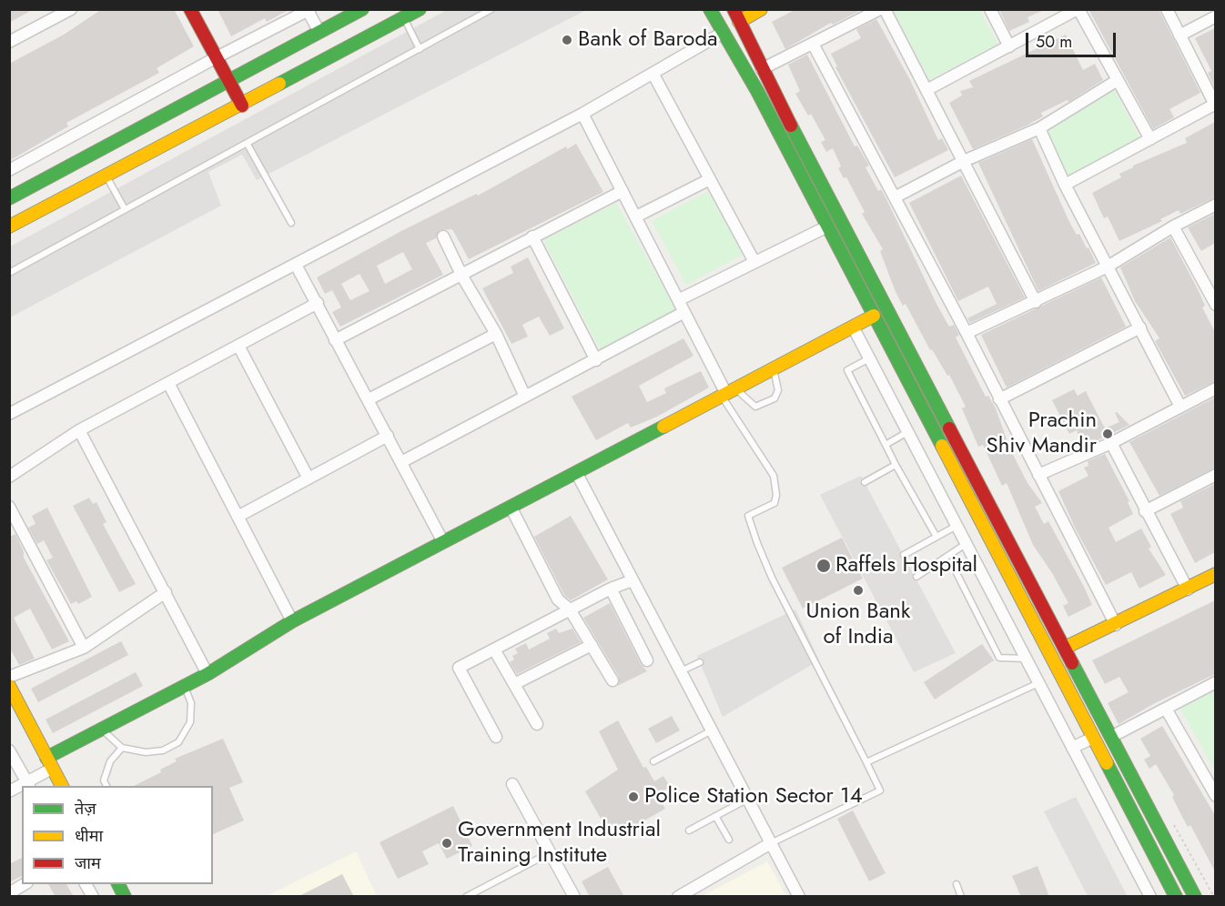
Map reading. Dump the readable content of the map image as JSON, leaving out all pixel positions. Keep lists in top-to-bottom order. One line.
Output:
{"places":["Bank of Baroda","Prachin Shiv Mandir","Raffels Hospital","Union Bank of India","Police Station Sector 14","Government Industrial Training Institute"],"legend":["तेज़","धीमा","जाम"],"scale_bar":"50 m"}
